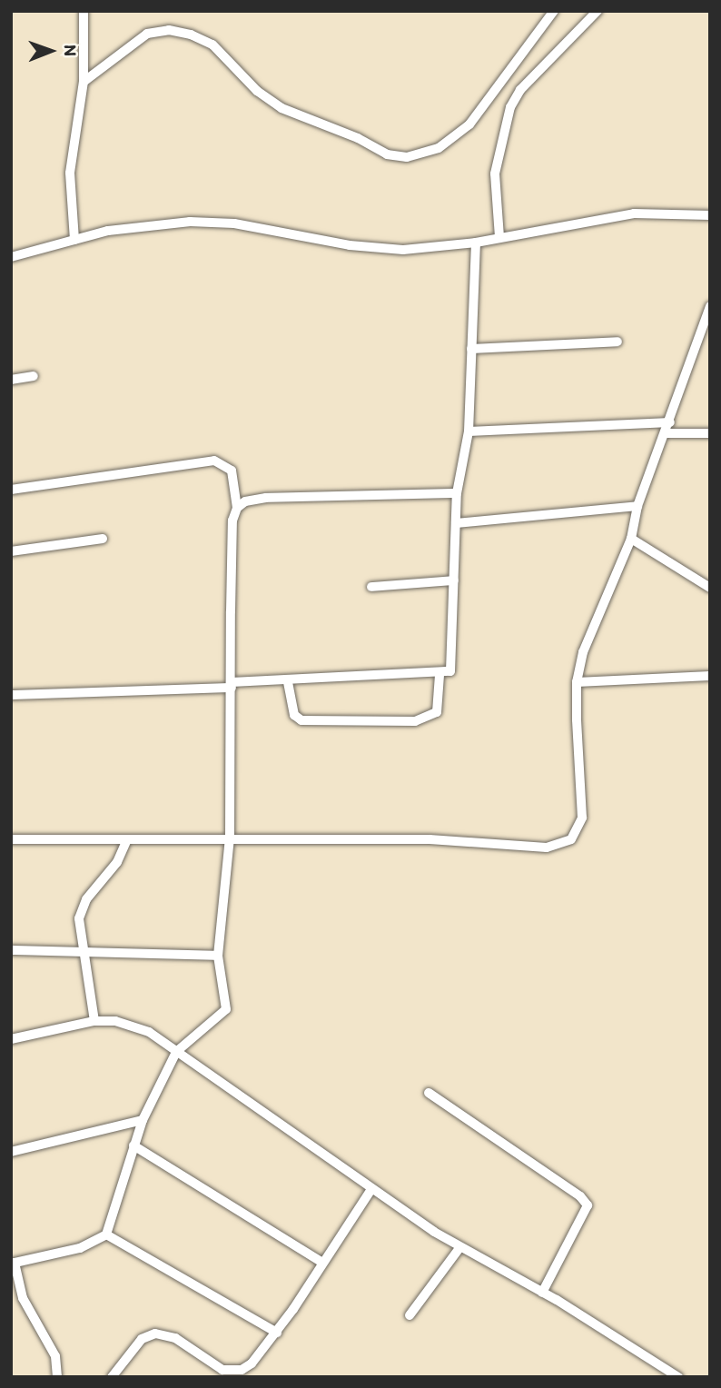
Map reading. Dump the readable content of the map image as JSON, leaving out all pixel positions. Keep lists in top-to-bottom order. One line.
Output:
{"north":"right"}
